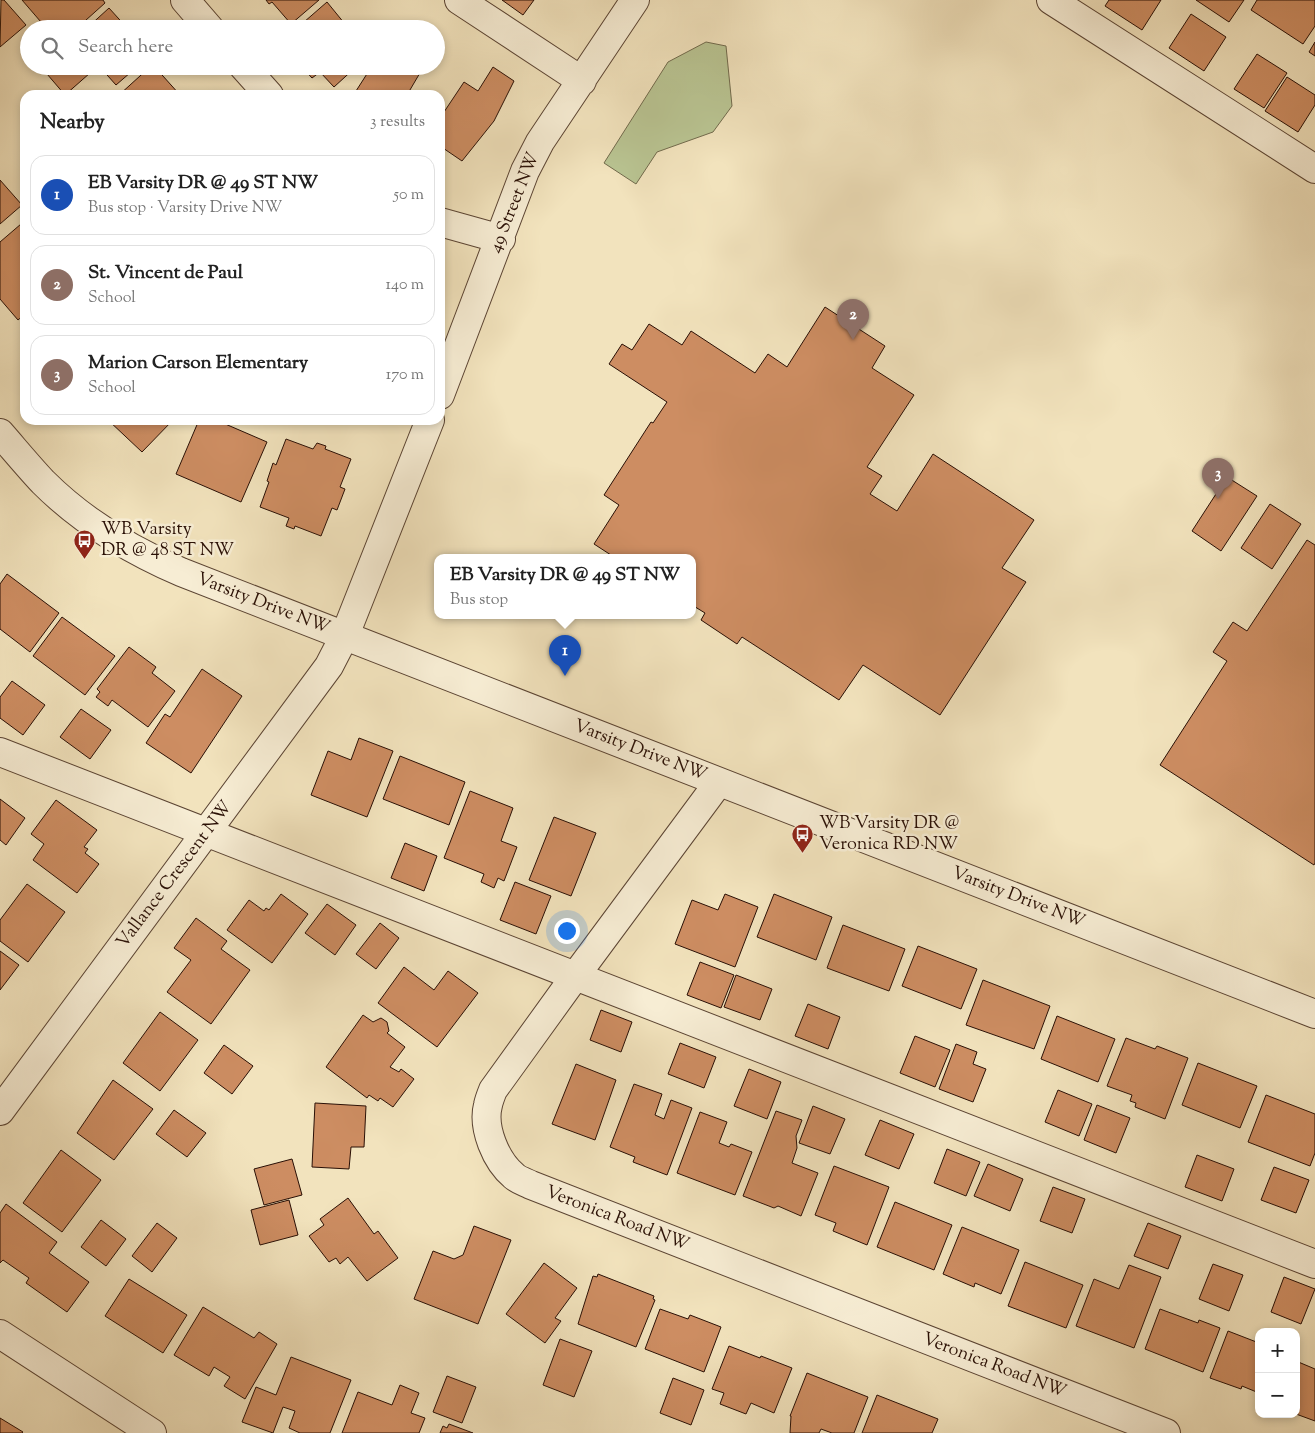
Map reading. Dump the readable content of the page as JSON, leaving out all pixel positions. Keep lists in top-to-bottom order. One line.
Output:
{"streets":{"street":["49 Street NW","Varsity Drive NW","Vallance Crescent NW","Veronica Road NW"]},"crossings":[["Varsity Drive NW","Vallance Crescent NW"],["Varsity Drive NW","Veronica Road NW"]],"places":{"bus stop":["WB Varsity DR @ 48 ST NW","WB Varsity DR @ Veronica RD NW"]},"page":{"search":"Search here","heading":["Nearby","3 results"],"list":[{"mark":"1","name":"EB Varsity DR @ 49 ST NW","note":"Bus stop · Varsity Drive NW","value":"50 m"},{"mark":"2","name":"St. Vincent de Paul","note":"School","value":"140 m"},{"mark":"3","name":"Marion Carson Elementary","note":"School","value":"170 m"}],"pins":["2","3","1"],"popup":["EB Varsity DR @ 49 ST NW","Bus stop"],"map_buttons":["+","−"]}}
